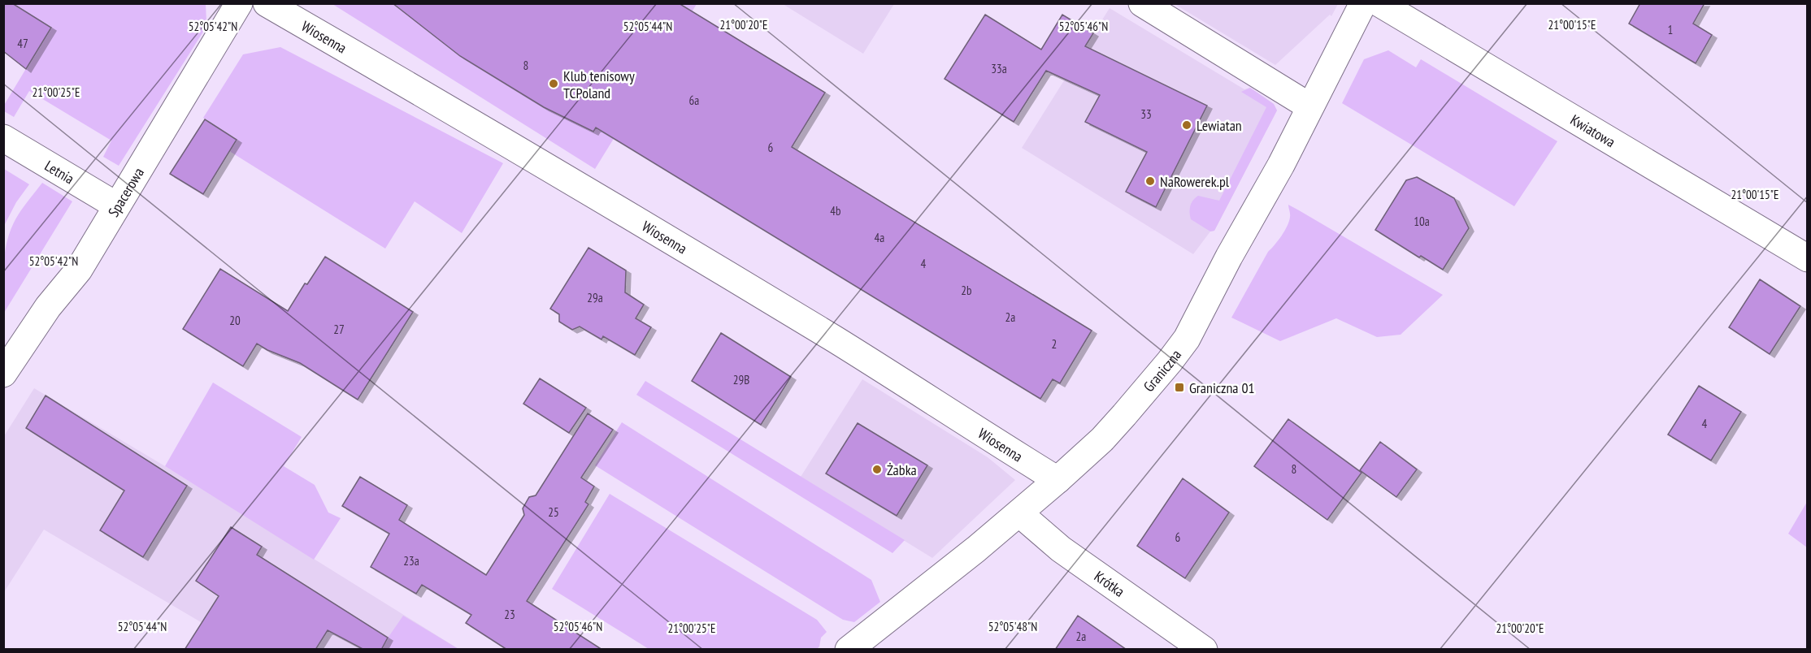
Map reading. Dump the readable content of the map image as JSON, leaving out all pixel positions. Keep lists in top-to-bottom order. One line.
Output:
{"streets":{"street":["Wiosenna","Kwiatowa","Letnia","Spacerowa","Graniczna","Krótka"]},"crossings":[["Wiosenna","Graniczna"],["Letnia","Spacerowa"],["Graniczna","Krótka"]],"places":{"other":["Klub tenisowy TCPoland","Lewiatan","NaRowerek.pl","Żabka"],"transit":["Graniczna 01"]},"house_numbers":["1","47","8","33a","6a","33","6","4b","10a","4a","4","2b","29a","2a","20","27","2","29B","4","8","25","6","23a","23","2a"],"coordinates":["21°00'20\"E","21°00'15\"E","52°05'42\"N","52°05'44\"N","52°05'46\"N","21°00'25\"E","52°05'48\"N"]}
